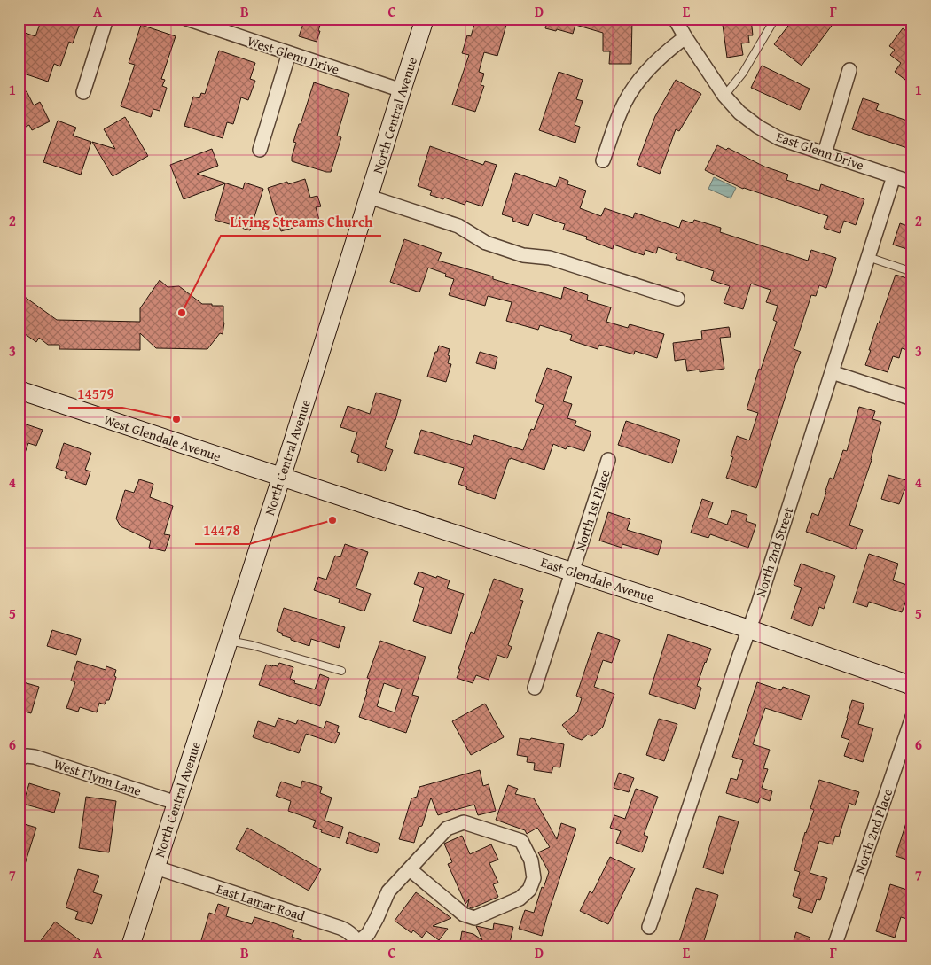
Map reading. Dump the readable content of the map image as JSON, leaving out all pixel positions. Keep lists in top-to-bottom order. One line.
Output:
{"streets":{"main road":["North Central Avenue","West Glendale Avenue","East Glendale Avenue"],"street":["West Glenn Drive","East Glenn Drive","North 1st Place","North 2nd Street","West Flynn Lane","North 2nd Place","East Lamar Road"]},"crossings":[["West Glenn Drive","North Central Avenue"],["North Central Avenue","West Glendale Avenue"],["North Central Avenue","East Glendale Avenue"],["North Central Avenue","West Flynn Lane"],["North Central Avenue","East Lamar Road"],["East Glenn Drive","North 2nd Street"],["West Glendale Avenue","East Glendale Avenue"],["North 1st Place","East Glendale Avenue"],["North 2nd Street","East Glendale Avenue"]],"places":["Living Streams Church","14579","14478"],"grid":{"columns":["A","B","C","D","E","F"],"rows":["1","2","3","4","5","6","7"]}}
